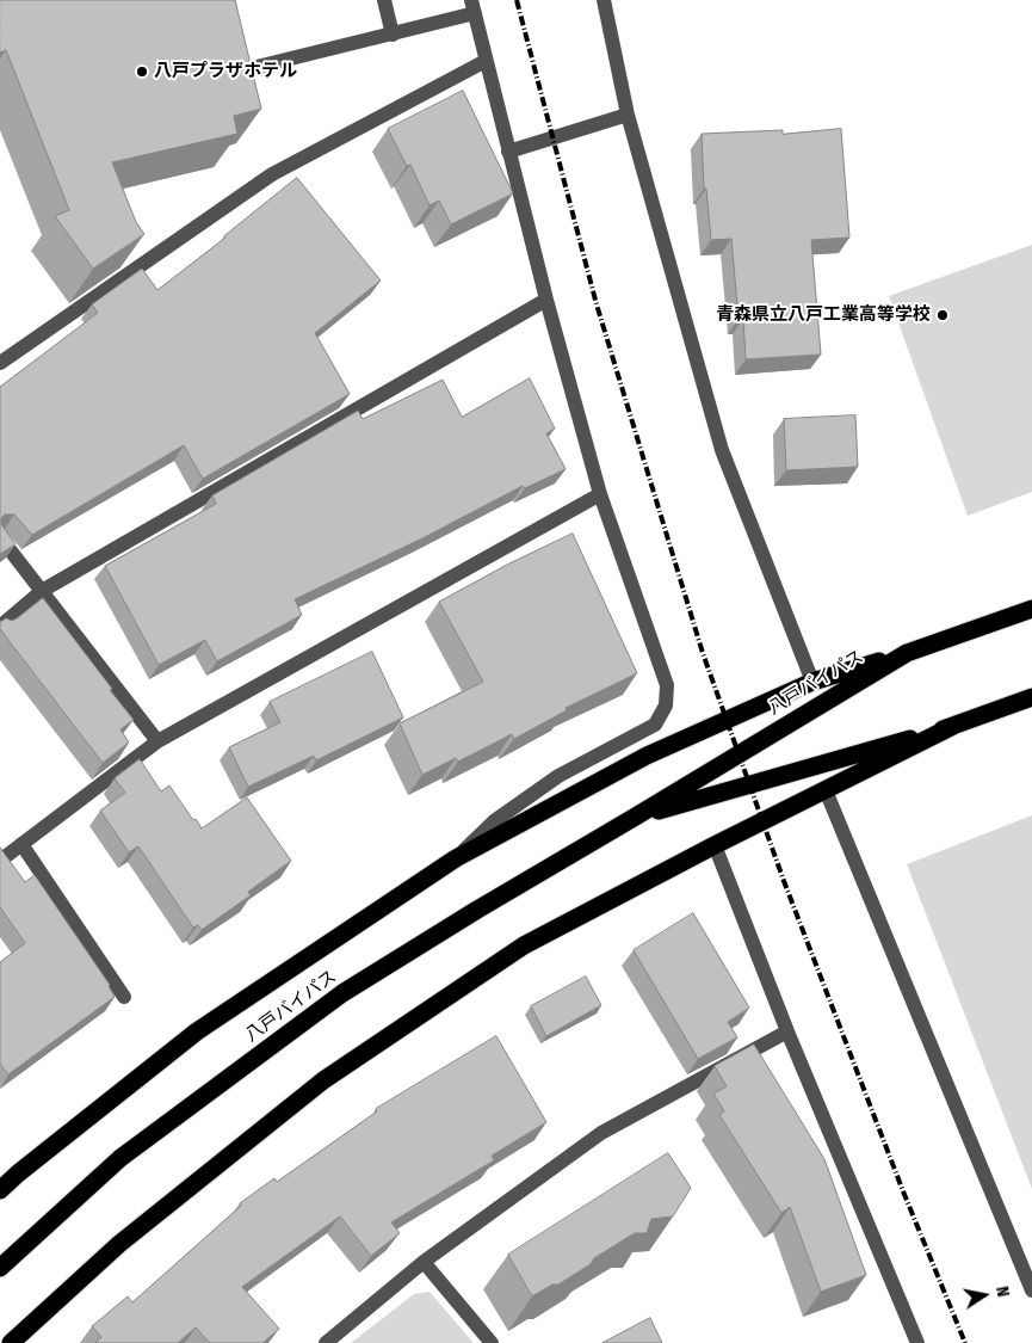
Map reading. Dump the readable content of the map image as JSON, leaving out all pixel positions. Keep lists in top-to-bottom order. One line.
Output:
{"streets":{"highway":["八戸バイパス"]},"places":["八戸プラザホテル","青森県立八戸工業高等学校"],"north":"right"}
